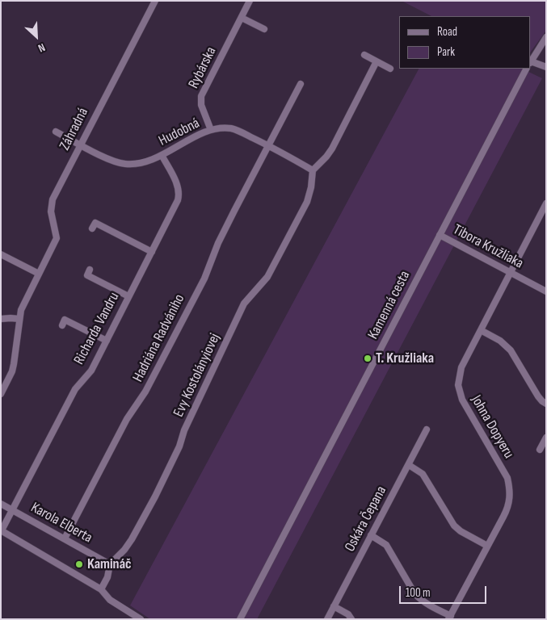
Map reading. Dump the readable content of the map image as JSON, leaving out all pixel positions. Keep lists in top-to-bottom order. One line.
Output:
{"streets":{"street":["Rybárska","Záhradná","Hudobná","Tibora Kružliaka","Kamenná cesta","Richarda Vandru","Hadriána Radvániho","Evy Kostolányiovej","Johna Dopyeru","Oskára Čepana","Karola Elberta"]},"crossings":[["Rybárska","Hudobná"],["Záhradná","Hudobná"],["Hudobná","Richarda Vandru"],["Hudobná","Hadriána Radvániho"],["Hudobná","Evy Kostolányiovej"],["Tibora Kružliaka","Kamenná cesta"],["Tibora Kružliaka","Johna Dopyeru"],["Richarda Vandru","Karola Elberta"],["Hadriána Radvániho","Karola Elberta"],["Evy Kostolányiovej","Karola Elberta"]],"places":["T. Kružliaka","Kamináč"],"legend":["Road","Park"],"scale_bar":"100 m","north":"bottom right"}
